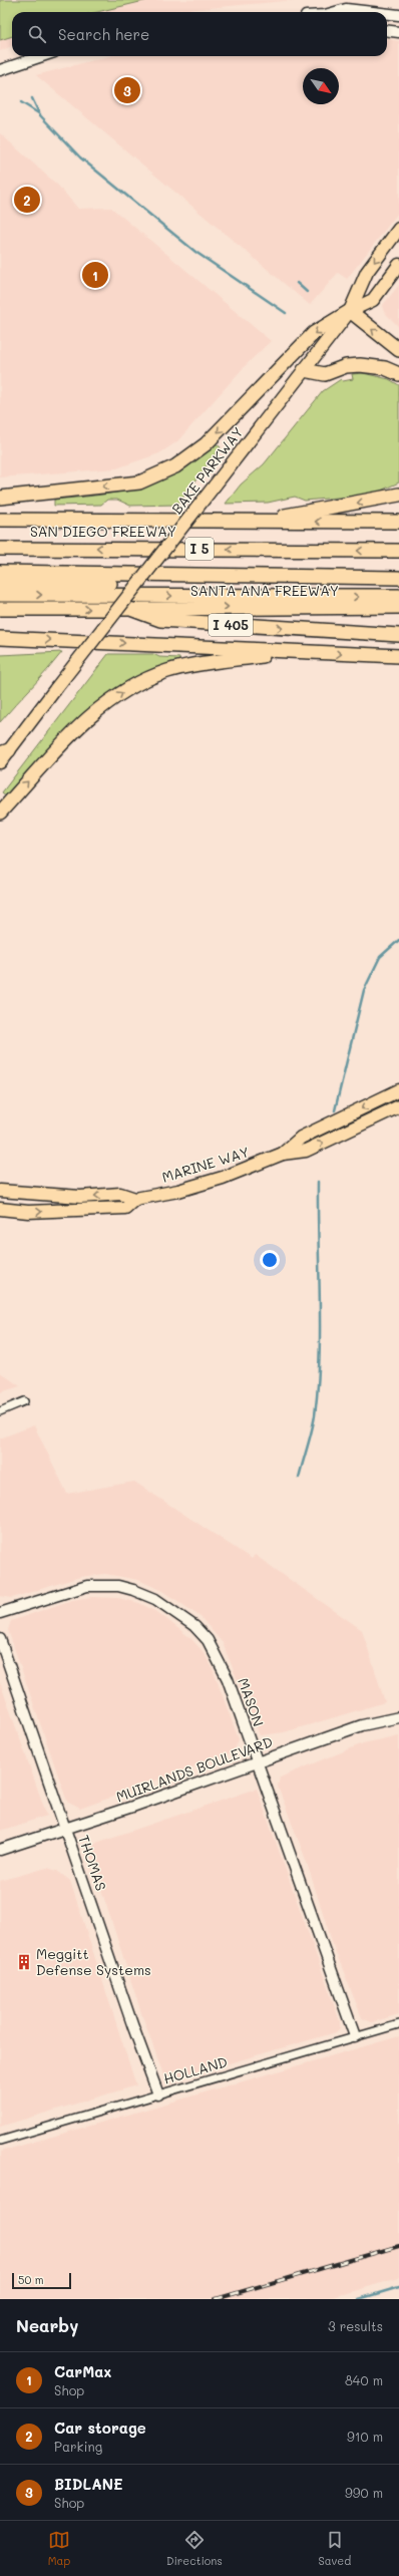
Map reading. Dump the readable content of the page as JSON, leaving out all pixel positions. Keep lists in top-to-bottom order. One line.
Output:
{"streets":{"highway":["SAN DIEGO FREEWAY","I 5","SANTA ANA FREEWAY","I 405"],"main road":["BAKE PARKWAY","MARINE WAY"],"street":["MASON","MUIRLANDS BOULEVARD","THOMAS","HOLLAND"]},"crossings":[["SANTA ANA FREEWAY","I 405"],["MASON","MUIRLANDS BOULEVARD"],["MASON","HOLLAND"],["MUIRLANDS BOULEVARD","THOMAS"],["THOMAS","HOLLAND"]],"places":{"building":["Meggitt Defense Systems"]},"scale_bar":"50 m","north":"bottom right","page":{"search":"Search here","pins":["3","2","1"],"scale":"50 m","heading":["Nearby","3 results"],"list":[{"mark":"1","name":"CarMax","note":"Shop","value":"840 m"},{"mark":"2","name":"Car storage","note":"Parking","value":"910 m"},{"mark":"3","name":"BIDLANE","note":"Shop","value":"990 m"}],"nav":["Map","Directions","Saved"]}}
